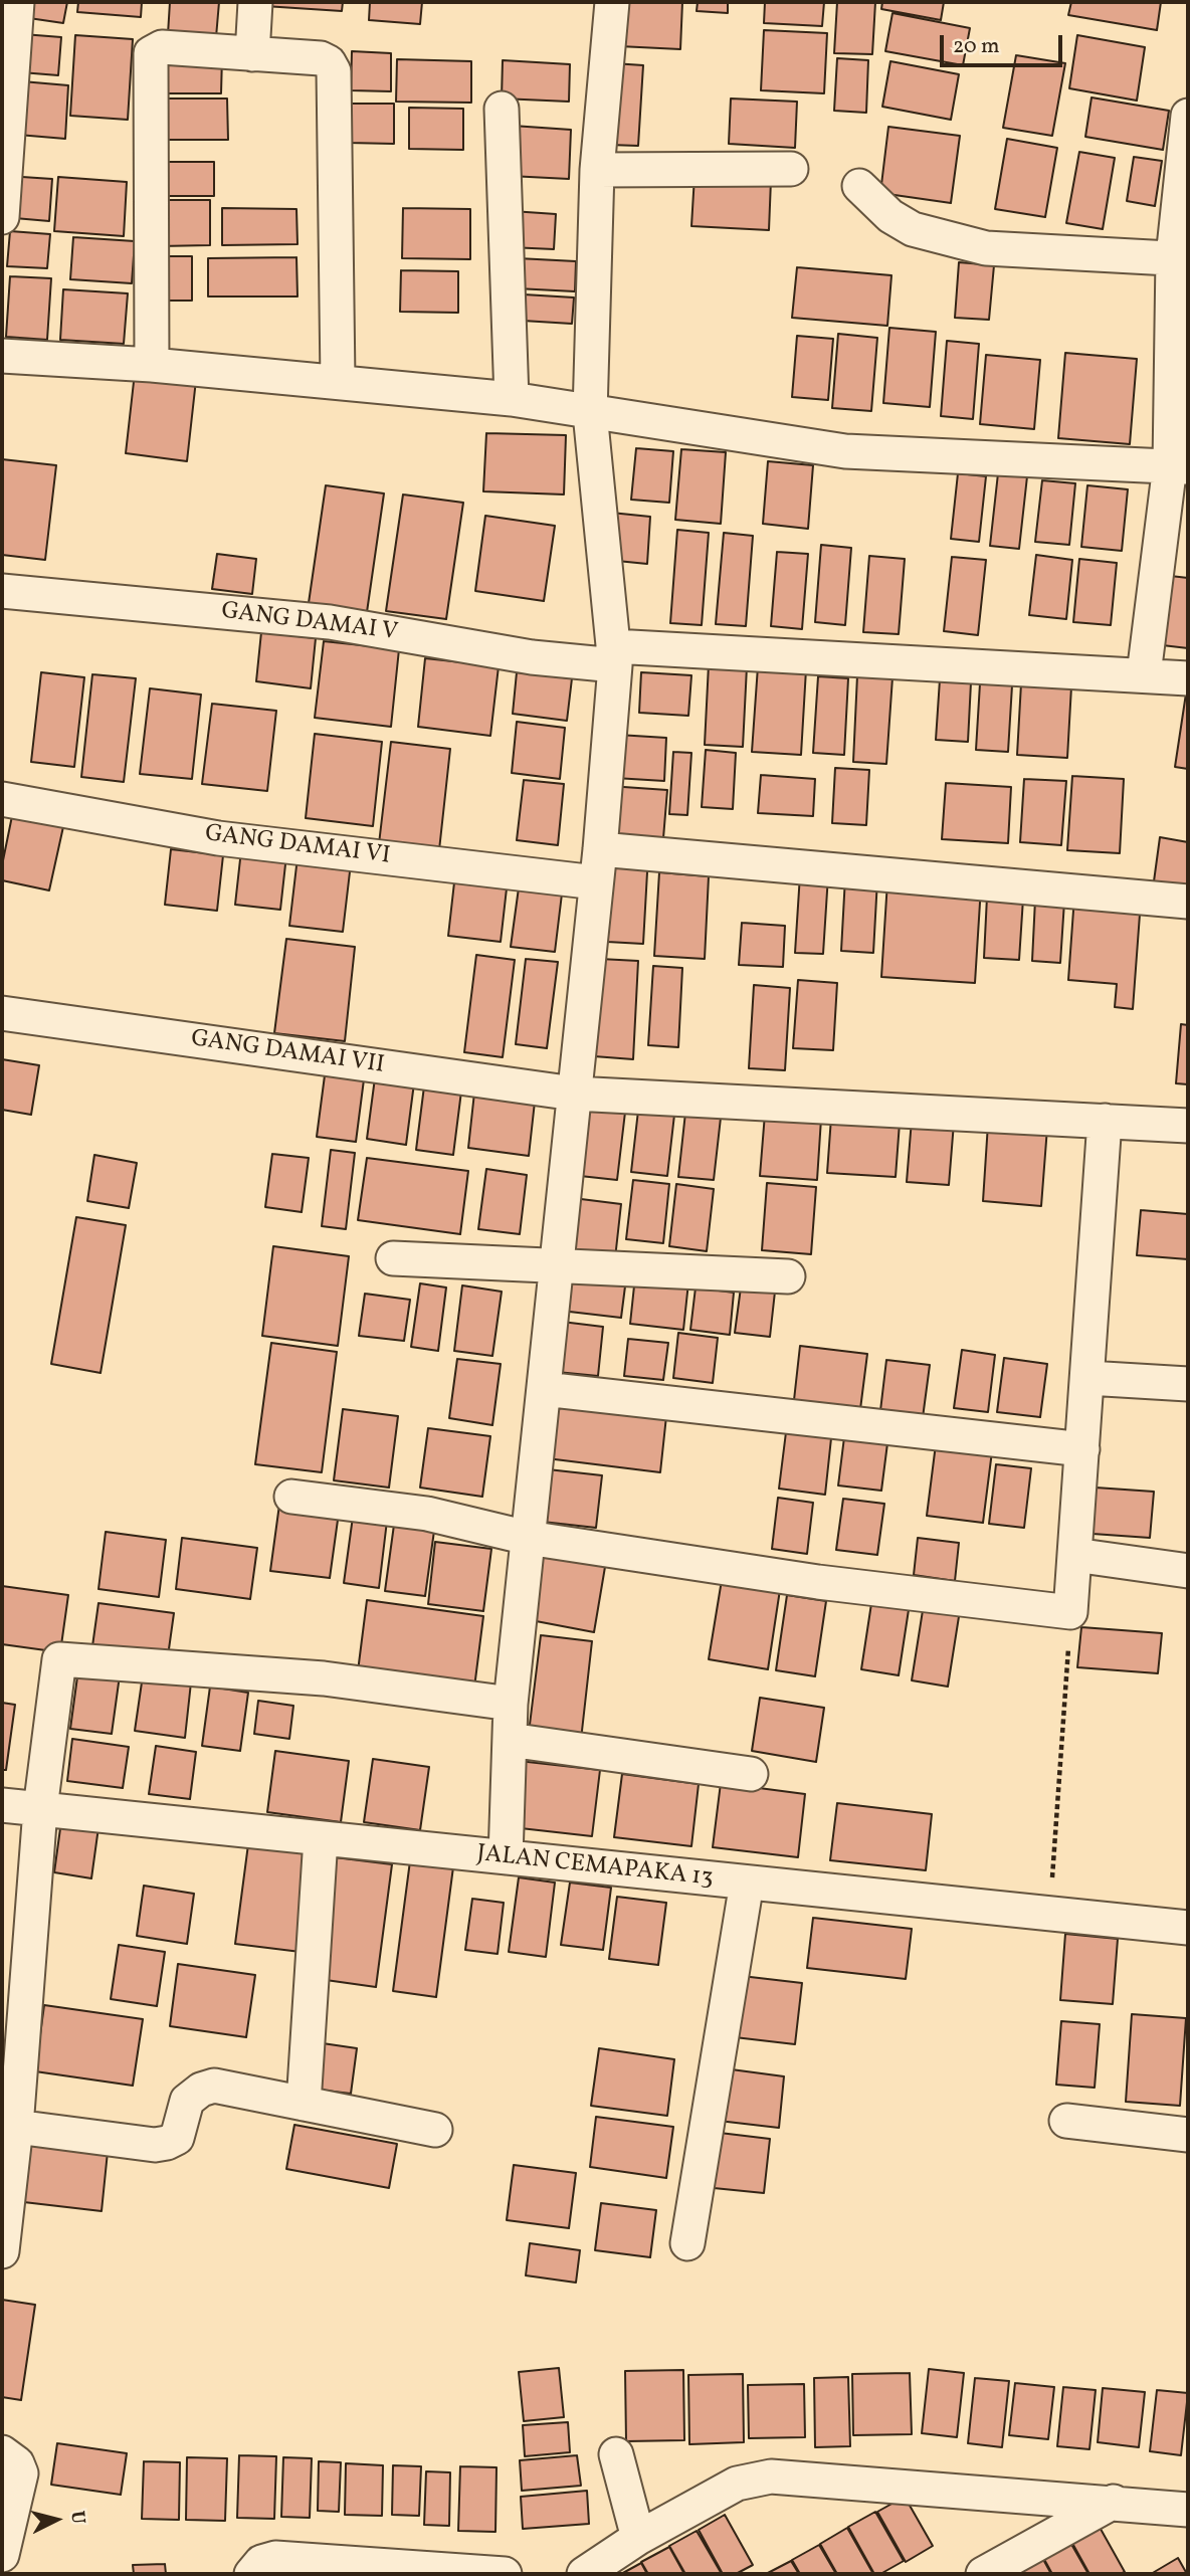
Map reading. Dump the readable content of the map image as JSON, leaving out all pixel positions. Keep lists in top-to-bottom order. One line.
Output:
{"streets":{"street":["GANG DAMAI V","GANG DAMAI VI","GANG DAMAI VII","JALAN CEMAPAKA 13"]},"scale_bar":"20 m","north":"right"}
